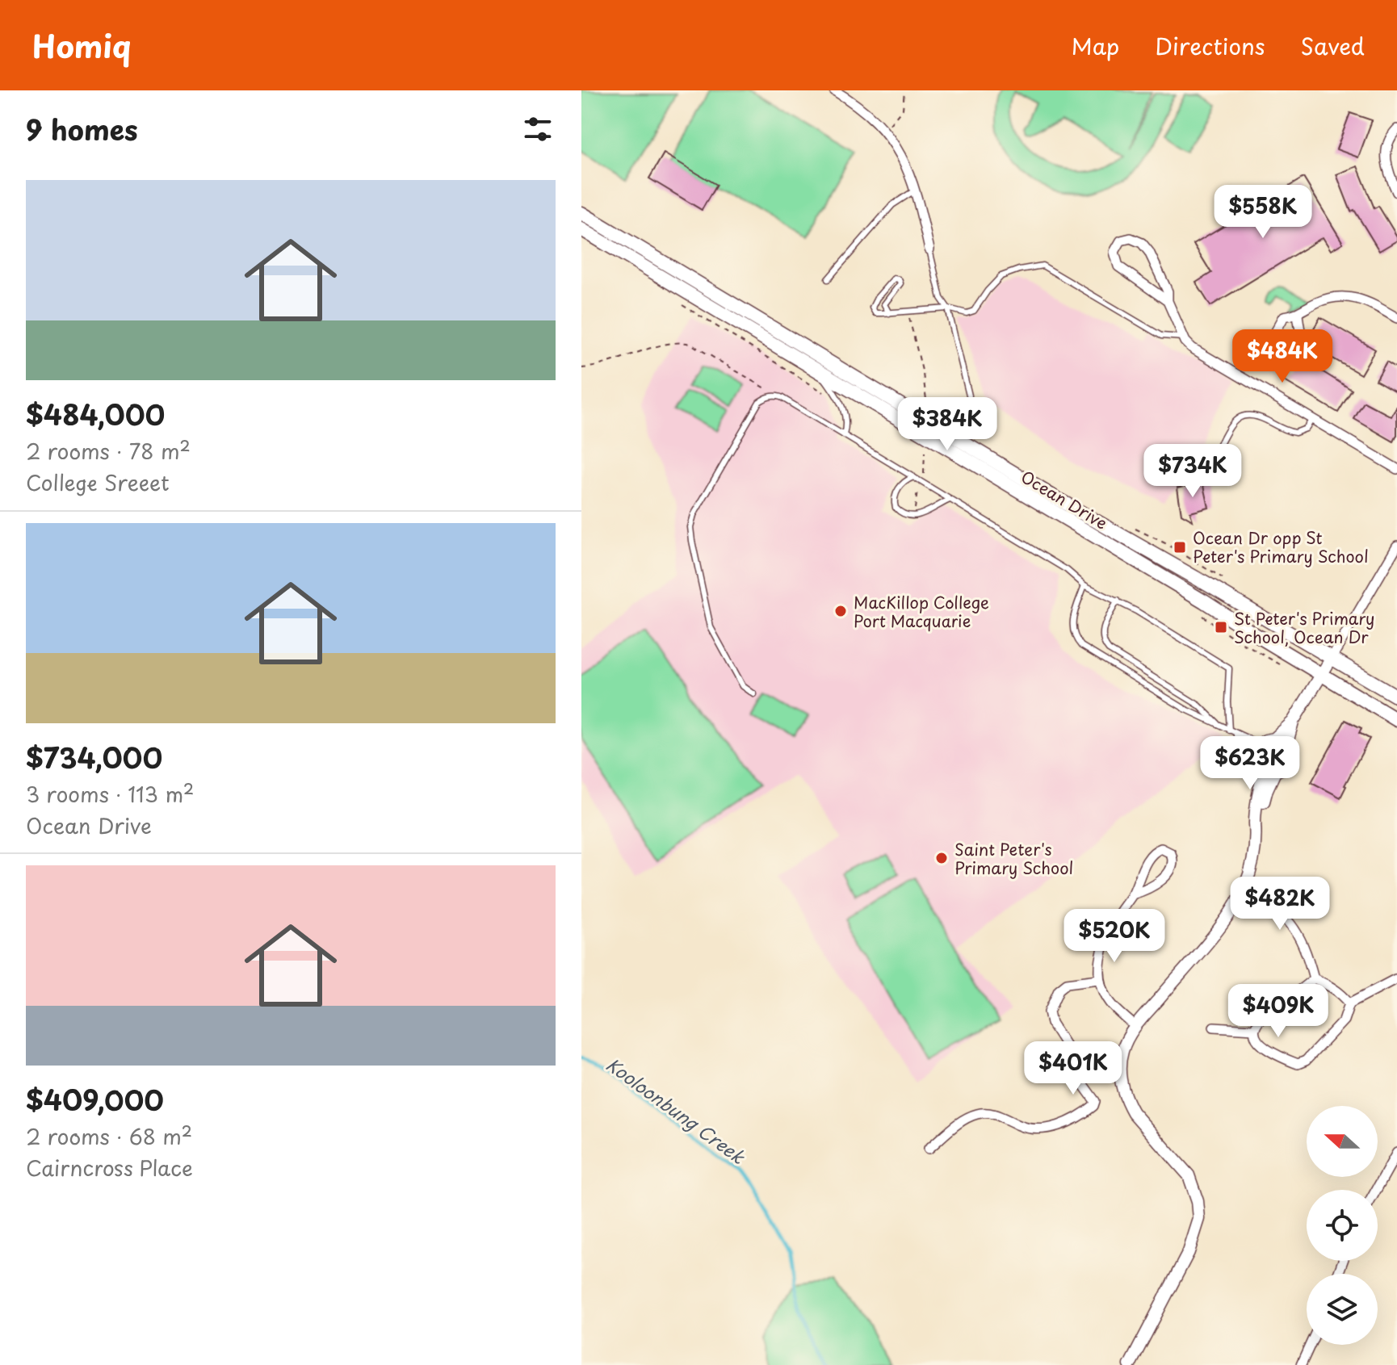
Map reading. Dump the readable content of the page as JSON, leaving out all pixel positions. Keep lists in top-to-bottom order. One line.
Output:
{"streets":{"main road":["Ocean Drive"]},"water":["Kooloonbung Creek"],"places":{"transit":["Ocean Dr opp St Peter's Primary School","St Peter's Primary School, Ocean Dr"],"other":["MacKillop College Port Macquarie","Saint Peter's Primary School"]},"north":"left","page":{"header":"Homiq","nav":["Map","Directions","Saved"],"heading":"9 homes","list":[{"name":"$484,000","note":"2 rooms · 78 m² · College Sreeet"},{"name":"$734,000","note":"3 rooms · 113 m² · Ocean Drive"},{"name":"$409,000","note":"2 rooms · 68 m² · Cairncross Place"}],"price":["$558K","$484K","$384K","$734K","$623K","$482K","$520K","$409K","$401K"]}}
